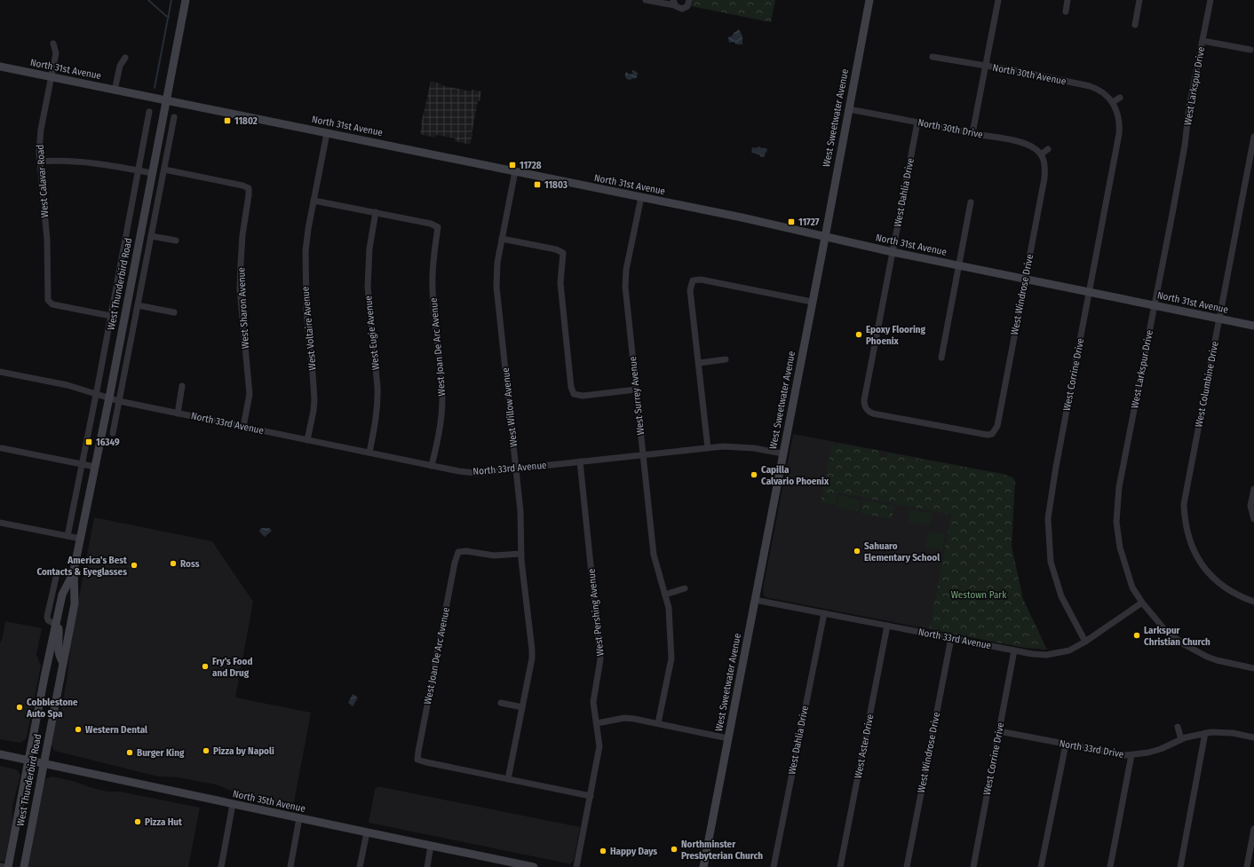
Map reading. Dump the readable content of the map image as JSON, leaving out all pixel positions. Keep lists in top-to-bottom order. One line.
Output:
{"streets":{"street":["North 31st Avenue","North 30th Avenue","West Larkspur Drive","West Sweetwater Avenue","North 30th Drive","West Calavar Road","West Dahlia Drive","West Thunderbird Road","West Windrose Drive","West Sharon Avenue","West Voltaire Avenue","West Eugie Avenue","West Joan De Arc Avenue","West Corrine Drive","West Columbine Drive","West Surrey Avenue","West Willow Avenue","North 33rd Avenue","West Pershing Avenue","West Aster Drive","North 33rd Drive","North 35th Avenue"]},"crossings":[["North 31st Avenue","West Larkspur Drive"],["North 31st Avenue","West Sweetwater Avenue"],["North 31st Avenue","West Calavar Road"],["North 31st Avenue","West Dahlia Drive"],["North 31st Avenue","West Thunderbird Road"],["North 31st Avenue","West Windrose Drive"],["North 31st Avenue","West Voltaire Avenue"],["North 31st Avenue","West Corrine Drive"],["North 31st Avenue","West Columbine Drive"],["North 31st Avenue","West Surrey Avenue"],["North 31st Avenue","West Willow Avenue"],["North 30th Avenue","West Corrine Drive"],["West Larkspur Drive","North 33rd Avenue"],["West Sweetwater Avenue","North 30th Drive"],["West Sweetwater Avenue","North 33rd Avenue"],["North 30th Drive","West Dahlia Drive"],["North 30th Drive","West Windrose Drive"],["West Calavar Road","West Thunderbird Road"],["West Dahlia Drive","West Windrose Drive"],["West Dahlia Drive","North 33rd Avenue"],["West Thunderbird Road","North 33rd Avenue"],["West Thunderbird Road","North 35th Avenue"],["West Windrose Drive","North 33rd Avenue"],["West Sharon Avenue","North 33rd Avenue"],["West Voltaire Avenue","North 33rd Avenue"],["West Eugie Avenue","West Joan De Arc Avenue"],["West Eugie Avenue","North 33rd Avenue"],["West Joan De Arc Avenue","West Willow Avenue"],["West Joan De Arc Avenue","North 33rd Avenue"],["West Corrine Drive","North 33rd Avenue"],["West Corrine Drive","North 33rd Drive"],["West Surrey Avenue","North 33rd Avenue"],["West Willow Avenue","North 33rd Avenue"],["North 33rd Avenue","West Pershing Avenue"],["North 33rd Avenue","West Aster Drive"]],"parks":["Westown Park"],"places":{"transit":["11802","11728","11803","11727","16349"],"other":["Epoxy Flooring Phoenix","Capilla Calvario Phoenix","Sahuaro Elementary School","Ross","America's Best Contacts & Eyeglasses","Larkspur Christian Church","Fry's Food and Drug","Cobblestone Auto Spa","Western Dental","Pizza by Napoli","Burger King","Pizza Hut","Northminster Presbyterian Church","Happy Days"]}}
